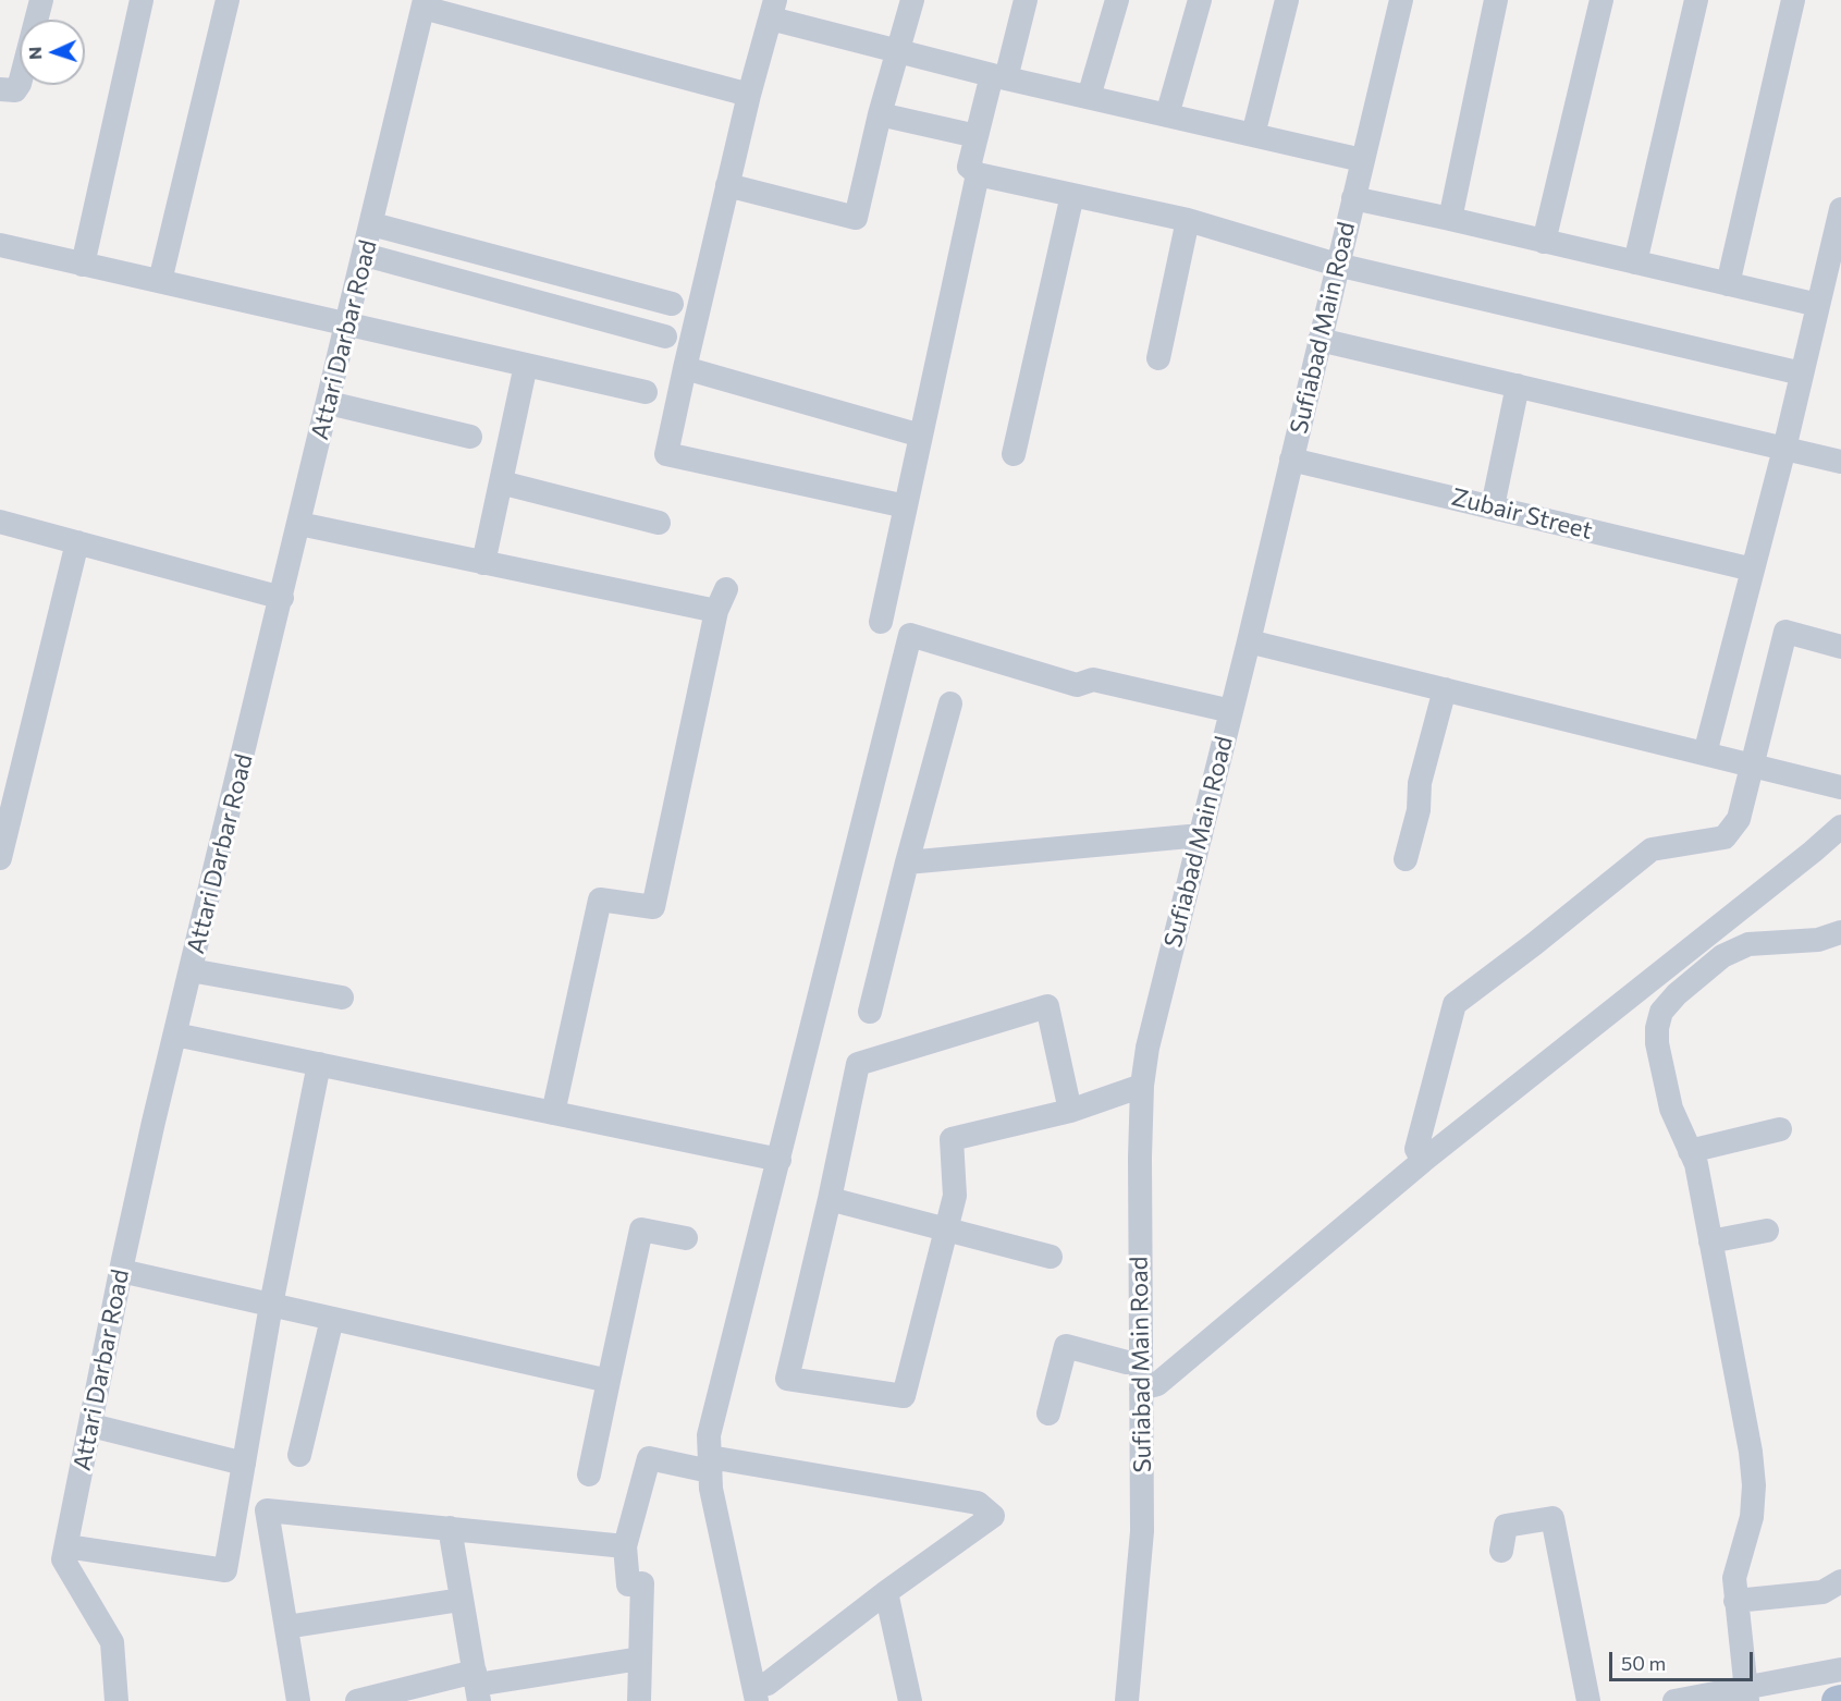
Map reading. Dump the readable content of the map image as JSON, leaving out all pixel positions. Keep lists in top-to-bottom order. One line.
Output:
{"streets":{"street":["Sufiabad Main Road","Attari Darbar Road","Zubair Street"]},"crossings":[["Sufiabad Main Road","Zubair Street"]],"scale_bar":"50 m","north":"left"}
